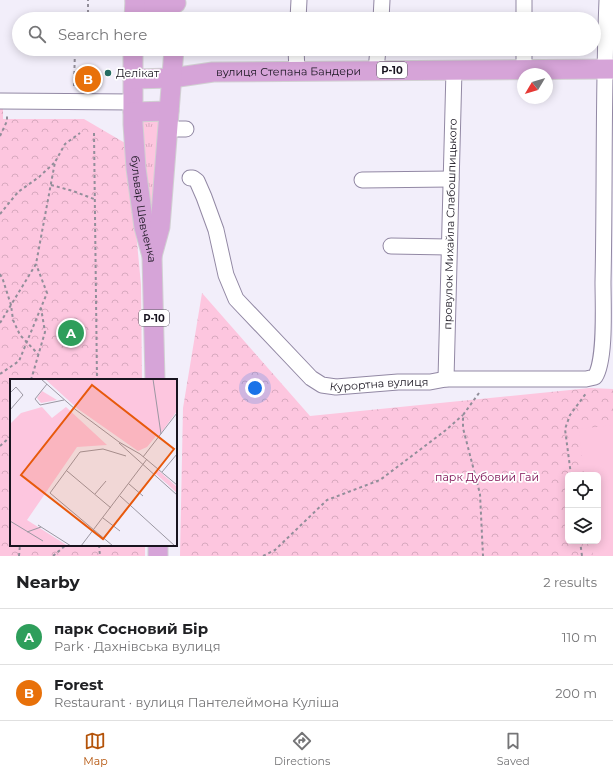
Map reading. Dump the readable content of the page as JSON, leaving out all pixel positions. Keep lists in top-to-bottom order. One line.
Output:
{"streets":{"main road":["Р-10","вулиця Степана Бандери","бульвар Шевченка"],"street":["провулок Михайла Слабошпицького","Курортна вулиця"]},"crossings":[["Р-10","бульвар Шевченка"],["вулиця Степана Бандери","бульвар Шевченка"],["вулиця Степана Бандери","провулок Михайла Слабошпицького"],["провулок Михайла Слабошпицького","Курортна вулиця"]],"parks":["парк Дубовий Гай"],"places":["Делікат"],"north":"bottom left","page":{"search":"Search here","pins":["B","A"],"heading":["Nearby","2 results"],"list":[{"mark":"A","name":"парк Сосновий Бір","note":"Park · Дахнівська вулиця","value":"110 m"},{"mark":"B","name":"Forest","note":"Restaurant · вулиця Пантелеймона Куліша","value":"200 m"}],"nav":["Map","Directions","Saved"]}}
